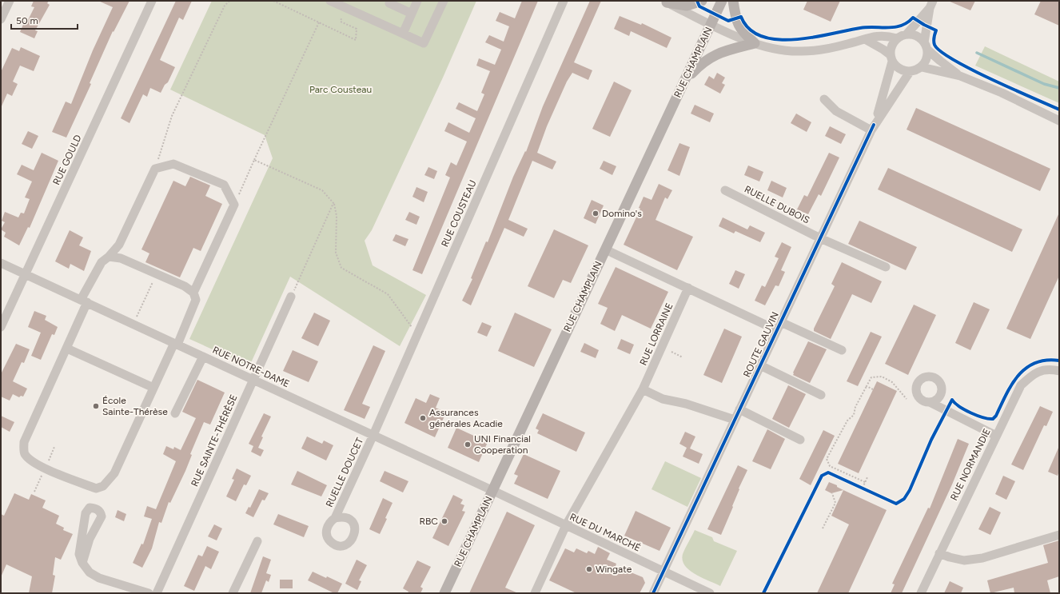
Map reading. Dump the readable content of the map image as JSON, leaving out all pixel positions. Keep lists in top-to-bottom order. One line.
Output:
{"streets":{"main road":["RUE CHAMPLAIN"],"street":["RUE GOULD","RUELLE DUBOIS","RUE COUSTEAU","RUE LORRAINE","ROUTE GAUVIN","RUE NOTRE-DAME","RUE SAINTE-THÉRÈSE","RUE NORMANDIE","RUELLE DOUCET","RUE DU MARCHÉ"]},"crossings":[["RUE CHAMPLAIN","RUE NOTRE-DAME"],["RUE CHAMPLAIN","RUE DU MARCHÉ"],["RUE GOULD","RUE NOTRE-DAME"],["RUELLE DUBOIS","ROUTE GAUVIN"],["RUE COUSTEAU","RUE NOTRE-DAME"],["RUE COUSTEAU","RUELLE DOUCET"],["RUE LORRAINE","RUE DU MARCHÉ"],["ROUTE GAUVIN","RUE DU MARCHÉ"],["RUE NOTRE-DAME","RUE SAINTE-THÉRÈSE"],["RUE NOTRE-DAME","RUELLE DOUCET"],["RUE NOTRE-DAME","RUE DU MARCHÉ"]],"parks":["Parc Cousteau"],"places":["Domino's","École Sainte-Thérèse","Assurances générales Acadie","UNI Financial Cooperation","RBC","Wingate"],"scale_bar":"50 m"}
